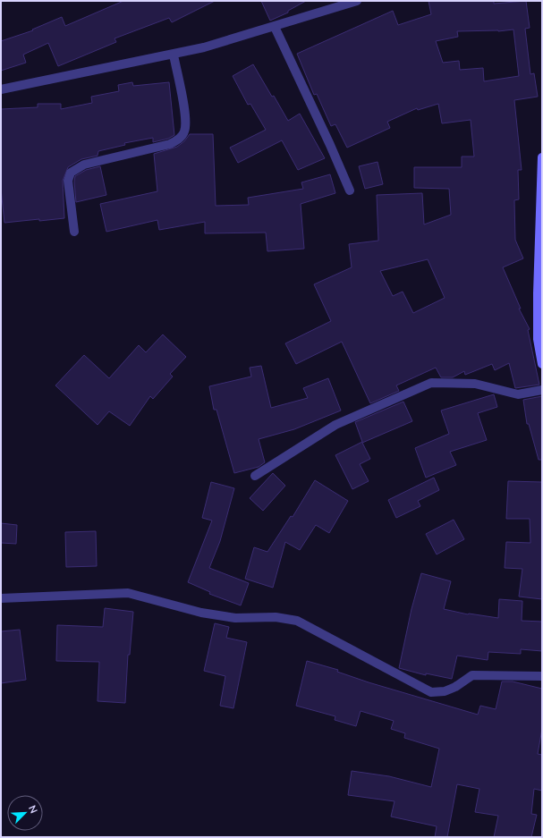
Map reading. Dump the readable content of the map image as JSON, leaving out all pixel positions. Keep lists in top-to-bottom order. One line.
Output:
{"north":"top right"}
